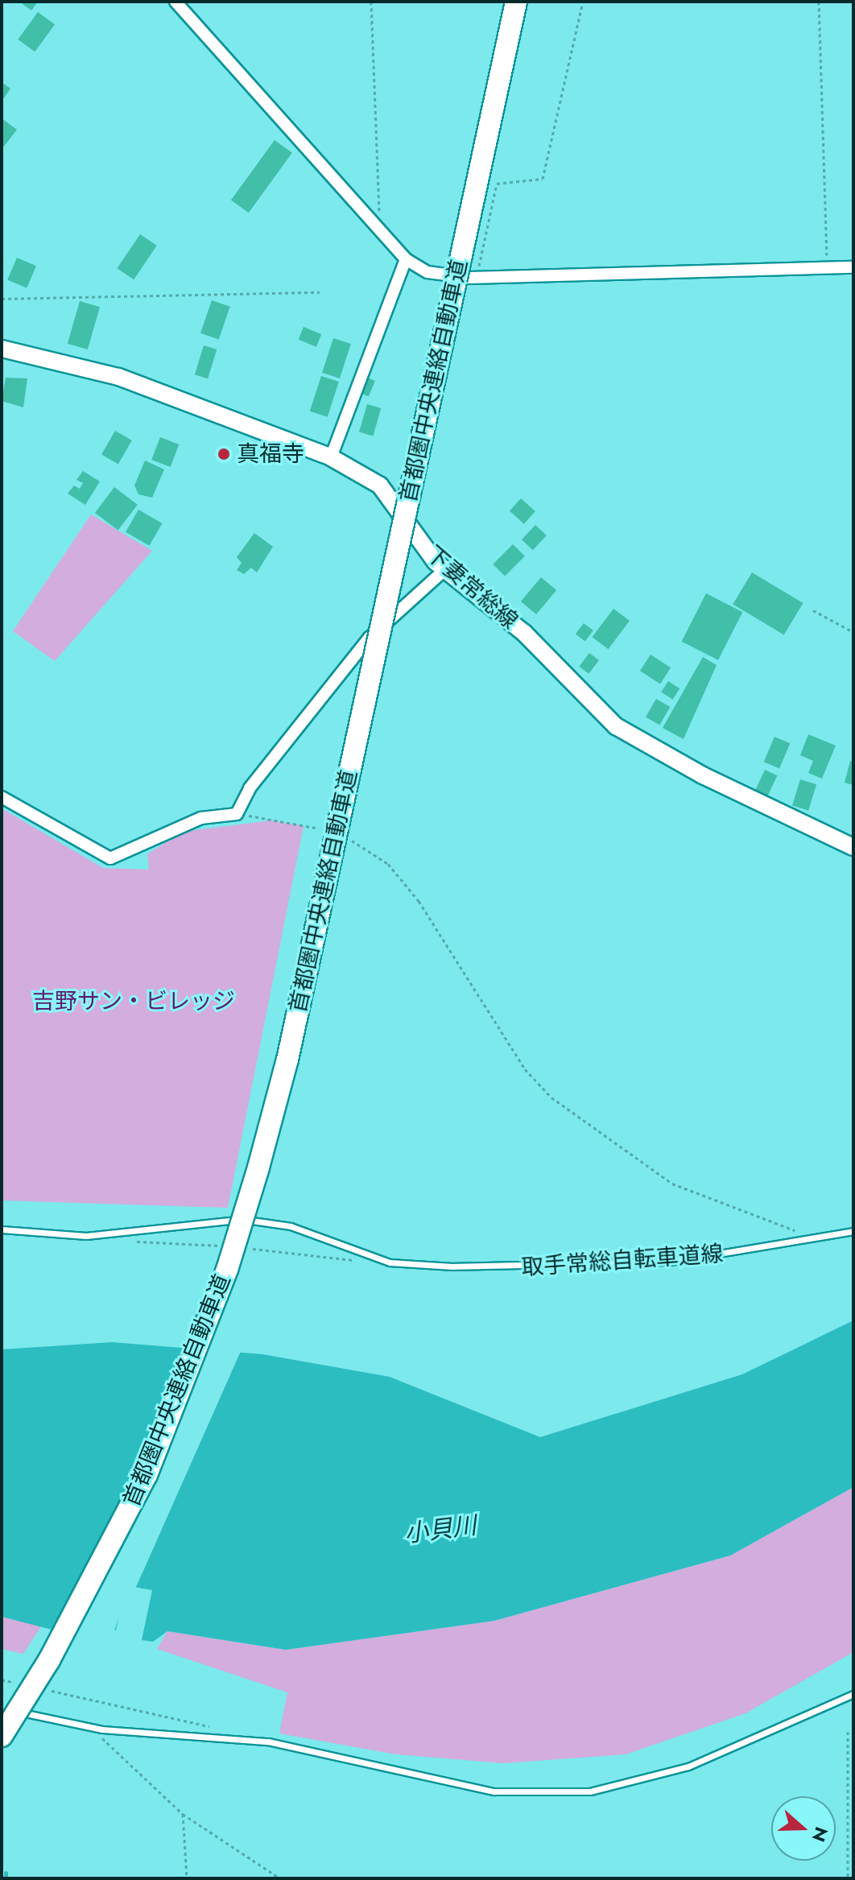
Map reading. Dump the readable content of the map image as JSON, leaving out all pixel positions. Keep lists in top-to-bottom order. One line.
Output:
{"streets":{"highway":["首都圏中央連絡自動車道"],"main road":["下妻常総線"],"lane":["取手常総自転車道線"]},"water":["小貝川"],"parks":["吉野サン・ビレッジ"],"places":["真福寺"],"north":"right"}
